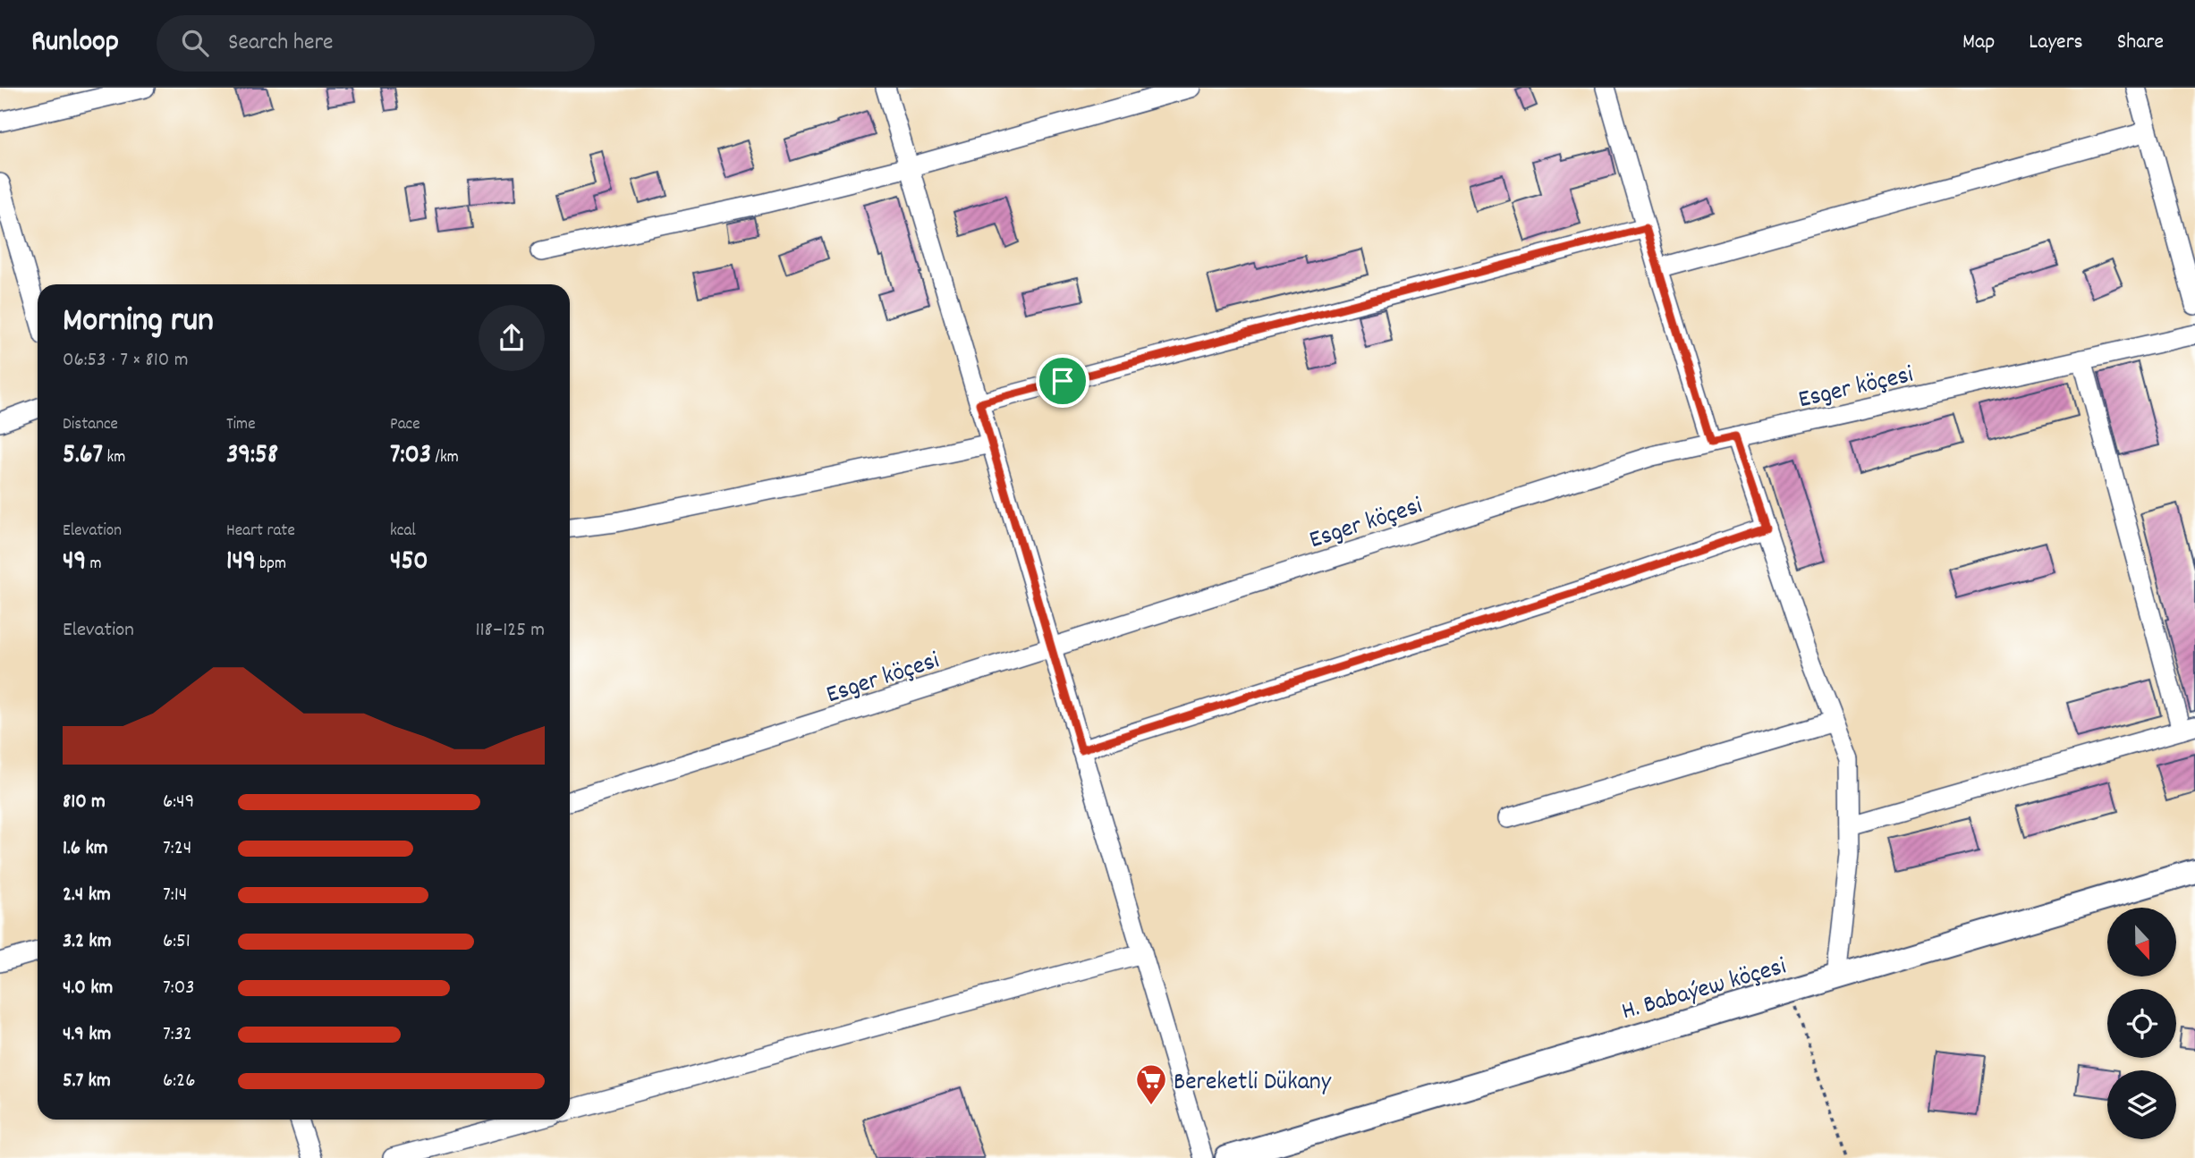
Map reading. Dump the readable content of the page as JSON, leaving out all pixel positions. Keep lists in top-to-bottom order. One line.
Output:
{"streets":{"street":["Esger köçesi","H. Babaýew köçesi"]},"places":{"supermarket":["Bereketli Dükany"]},"north":"bottom","page":{"header":"Runloop","search":"Search here","nav":["Map","Layers","Share"],"heading":["Morning run","06:53 · 7 × 810 m"],"stats":[["Distance","5.67 km"],["Time","39:58"],["Pace","7:03 /km"],["Elevation","49 m"],["Heart rate","149 bpm"],["kcal","450"]],"chart":["Elevation","118–125 m"],"list":[{"name":"810 m","note":"6:49"},{"name":"1.6 km","note":"7:24"},{"name":"2.4 km","note":"7:14"},{"name":"3.2 km","note":"6:51"},{"name":"4.0 km","note":"7:03"},{"name":"4.9 km","note":"7:32"},{"name":"5.7 km","note":"6:26"}]}}
